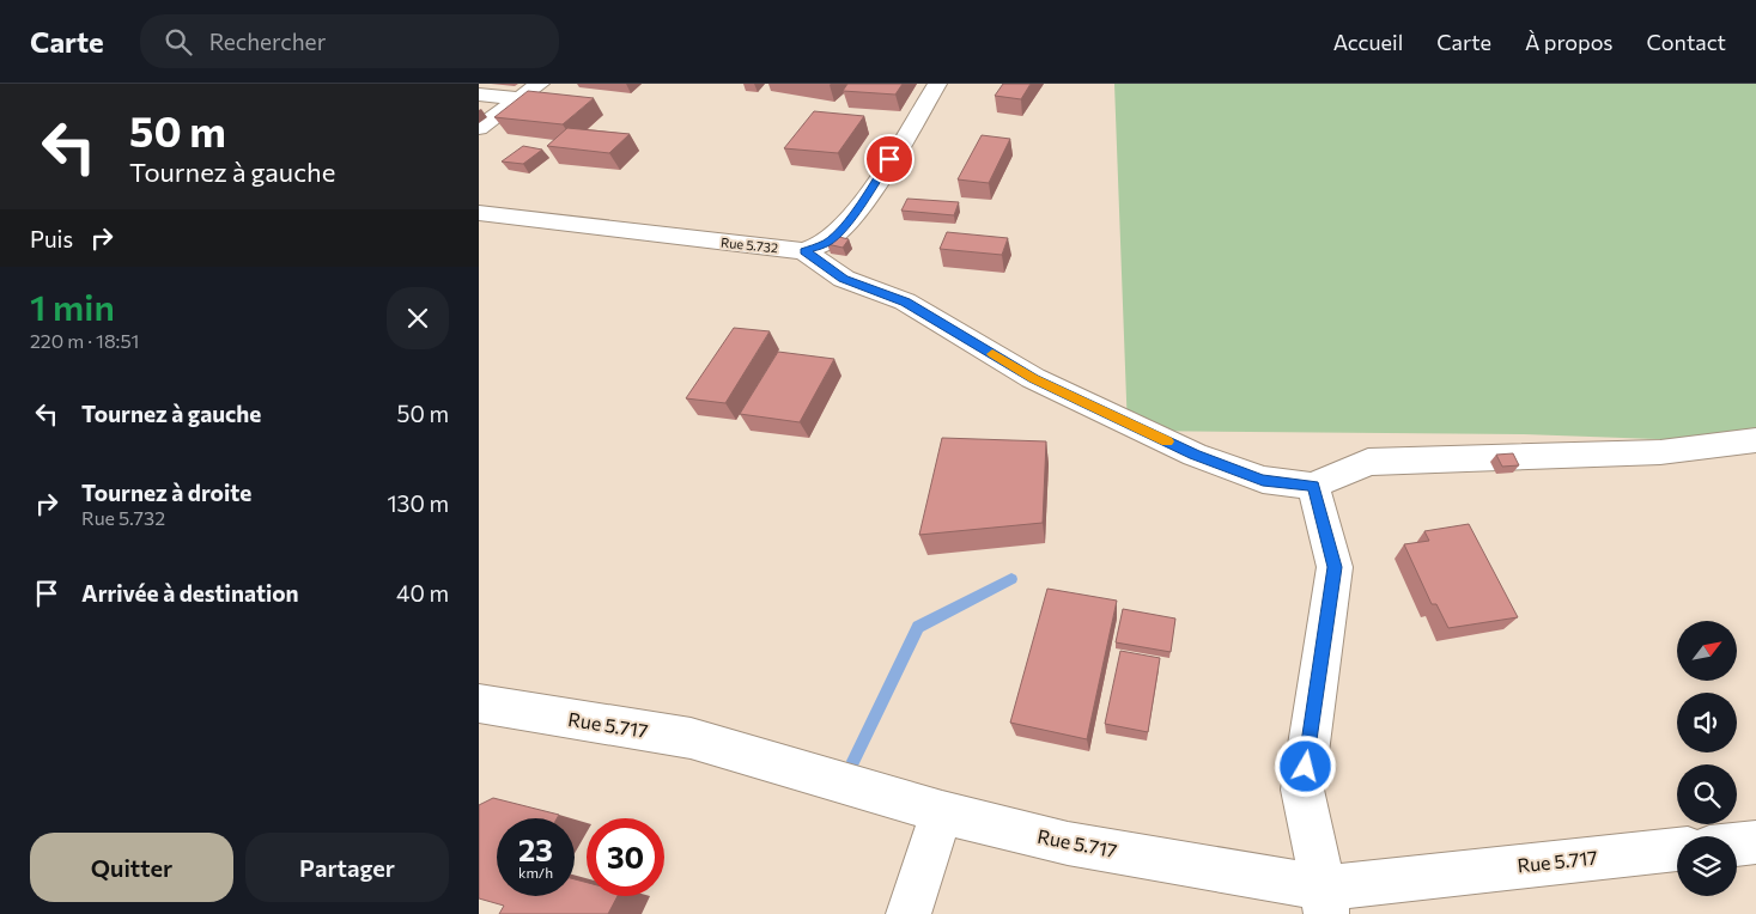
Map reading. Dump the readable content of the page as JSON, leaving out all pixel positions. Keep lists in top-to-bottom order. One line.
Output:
{"streets":{"street":["Rue 5.732","Rue 5.717"]},"north":"top right","page":{"header":"Carte","search":"Rechercher","nav":["Accueil","Carte","À propos","Contact"],"turn":["50 m","Tournez à gauche"],"then":"Puis","heading":["1 min","220 m · 18:51"],"list":[{"name":"Tournez à gauche","value":"50 m"},{"name":"Tournez à droite","note":"Rue 5.732","value":"130 m"},{"name":"Arrivée à destination","value":"40 m"}],"speed":"23 km/h","limit":"30","buttons":["Quitter","Partager"]}}
